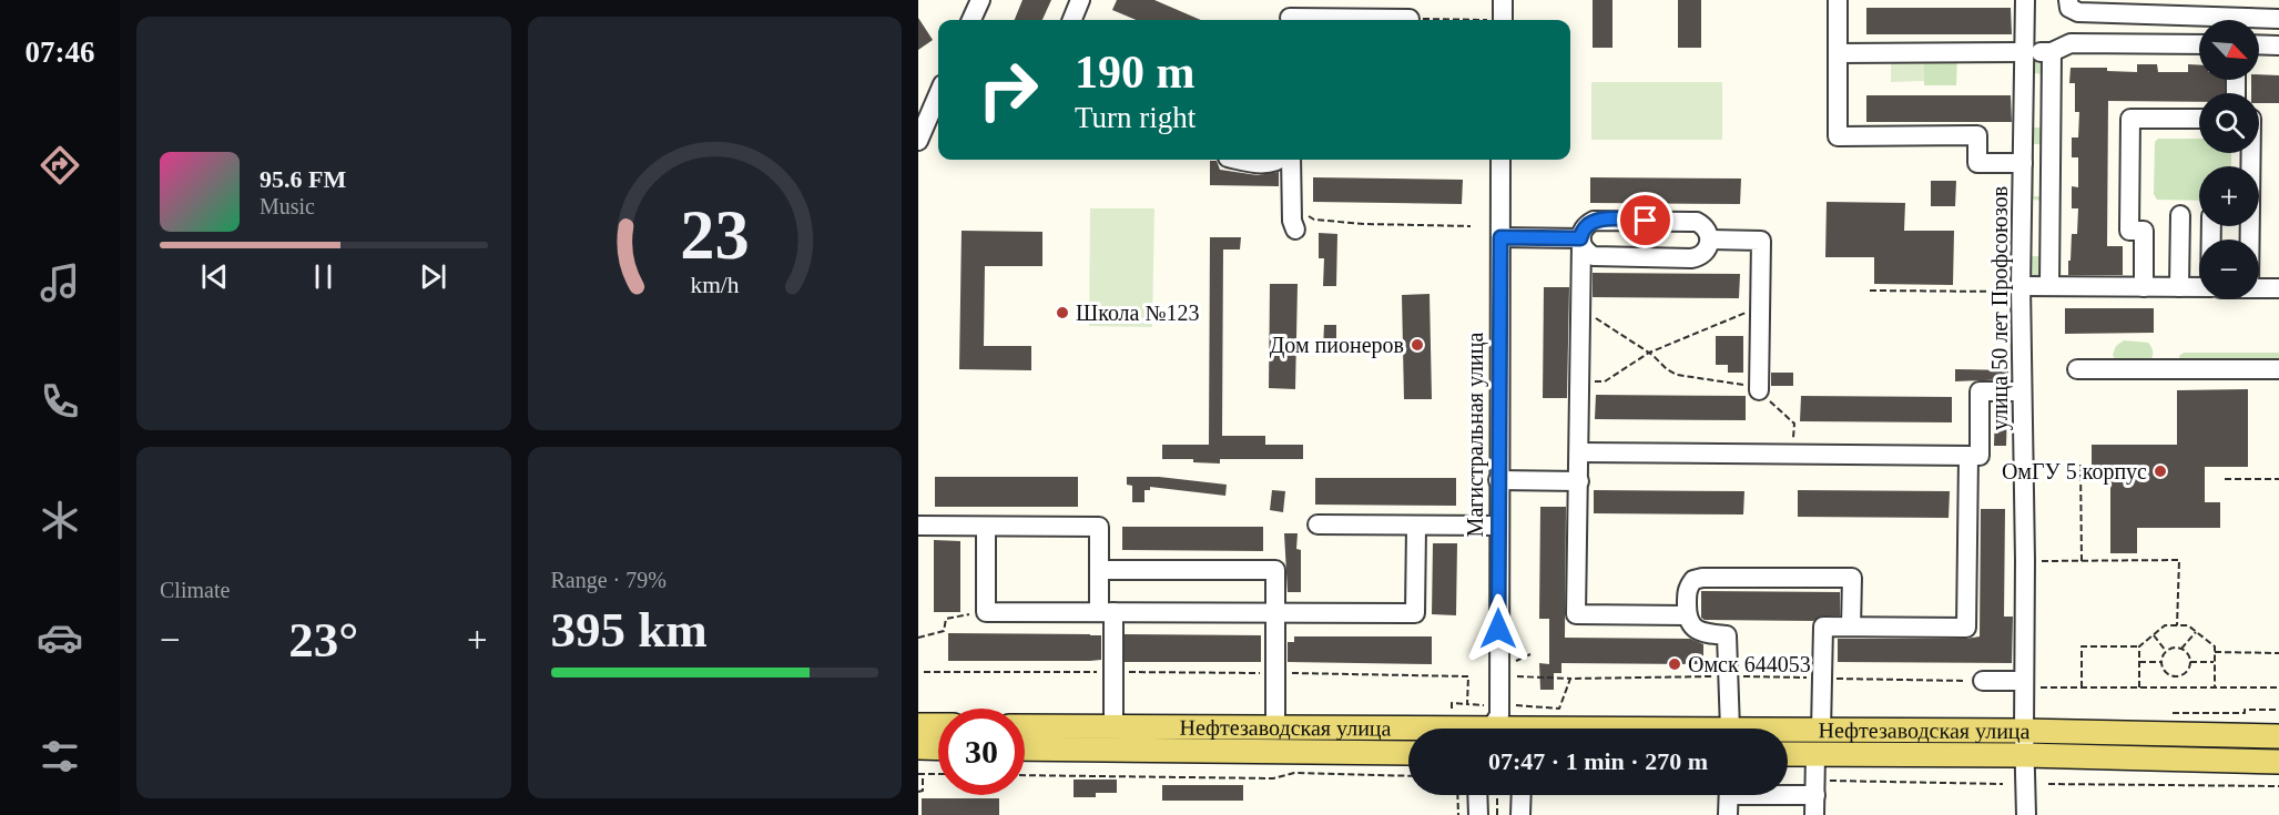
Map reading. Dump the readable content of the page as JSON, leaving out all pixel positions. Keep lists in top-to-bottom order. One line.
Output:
{"streets":{"main road":["Нефтезаводская улица"],"street":["улица 50 лет Профсоюзов","Магистральная улица"]},"crossings":[["улица 50 лет Профсоюзов","Нефтезаводская улица"],["Магистральная улица","Нефтезаводская улица"]],"places":["Школа №123","Дом пионеров","ОмГУ 5 корпус","Омск 644053"],"north":"bottom right","page":{"tabs":"07:46","map_buttons":["+","−"],"turn":["190 m","Turn right"],"song":["95.6 FM","Music"],"tile":["Climate",["Range · 79%","395 km"]],"heat":["−","23°","+"],"limit":"30","trip":"07:47 · 1 min · 270 m","gauge":["23","km/h"]}}
